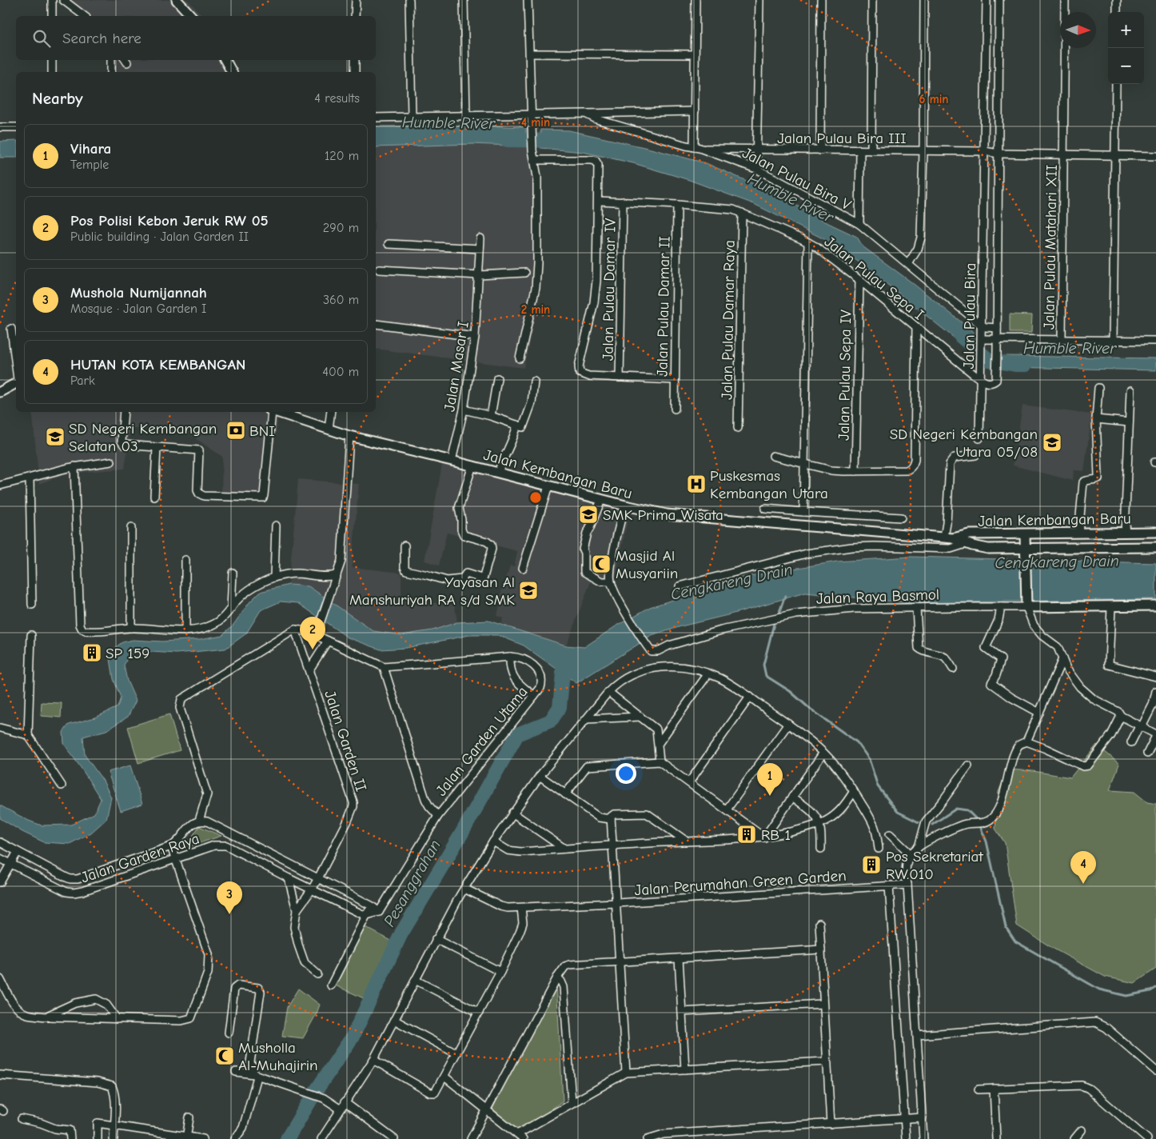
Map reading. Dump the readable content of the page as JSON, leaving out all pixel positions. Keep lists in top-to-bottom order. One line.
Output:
{"streets":{"main road":["Jalan Kembangan Baru","Jalan Raya Basmol"],"street":["Jalan Pulau Bira III","Jalan Pulau Bira V","Jalan Pulau Matahari XII","Jalan Pulau Sepa I","Jalan Pulau Damar IV","Jalan Pulau Damar II","Jalan Pulau Bira","Jalan Pulau Damar Raya","Jalan Masar I","Jalan Pulau Sepa IV","Jalan Garden II","Jalan Garden Utama","Jalan Garden Raya","Jalan Perumahan Green Garden"]},"crossings":[["Jalan Pulau Bira III","Jalan Pulau Bira V"],["Jalan Pulau Bira III","Jalan Pulau Matahari XII"],["Jalan Pulau Bira III","Jalan Pulau Bira"],["Jalan Pulau Bira V","Jalan Pulau Bira"],["Jalan Pulau Sepa I","Jalan Pulau Damar IV"],["Jalan Pulau Sepa I","Jalan Pulau Damar II"],["Jalan Pulau Sepa I","Jalan Pulau Bira"],["Jalan Pulau Sepa I","Jalan Pulau Damar Raya"],["Jalan Pulau Sepa I","Jalan Pulau Sepa IV"],["Jalan Masar I","Jalan Kembangan Baru"],["Jalan Garden II","Jalan Garden Raya"],["Jalan Garden Utama","Jalan Garden Raya"]],"water":["Humble River","Cengkareng Drain","Pesanggrahan"],"places":{"bank":["BNI"],"school or university":["SD Negeri Kembangan Selatan 03","SD Negeri Kembangan Utara 05/08","SMK Prima Wisata","Yayasan Al Manshuriyah RA s/d SMK"],"hospital":["Puskesmas Kembangan Utara"],"mosque":["Masjid Al Musyariin","Musholla Al-Muhajirin"],"building":["SP 159","RB 1","Pos Sekretariat RW.010"]},"north":"right","page":{"map_buttons":["+","−"],"search":"Search here","heading":["Nearby","4 results"],"list":[{"mark":"1","name":"Vihara","note":"Temple","value":"120 m"},{"mark":"2","name":"Pos Polisi Kebon Jeruk RW 05","note":"Public building · Jalan Garden II","value":"290 m"},{"mark":"3","name":"Mushola Numijannah","note":"Mosque · Jalan Garden I","value":"360 m"},{"mark":"4","name":"HUTAN KOTA KEMBANGAN","note":"Park","value":"400 m"}],"pins":["2","1","4","3"]},"rings":["6 min","4 min","2 min"]}
